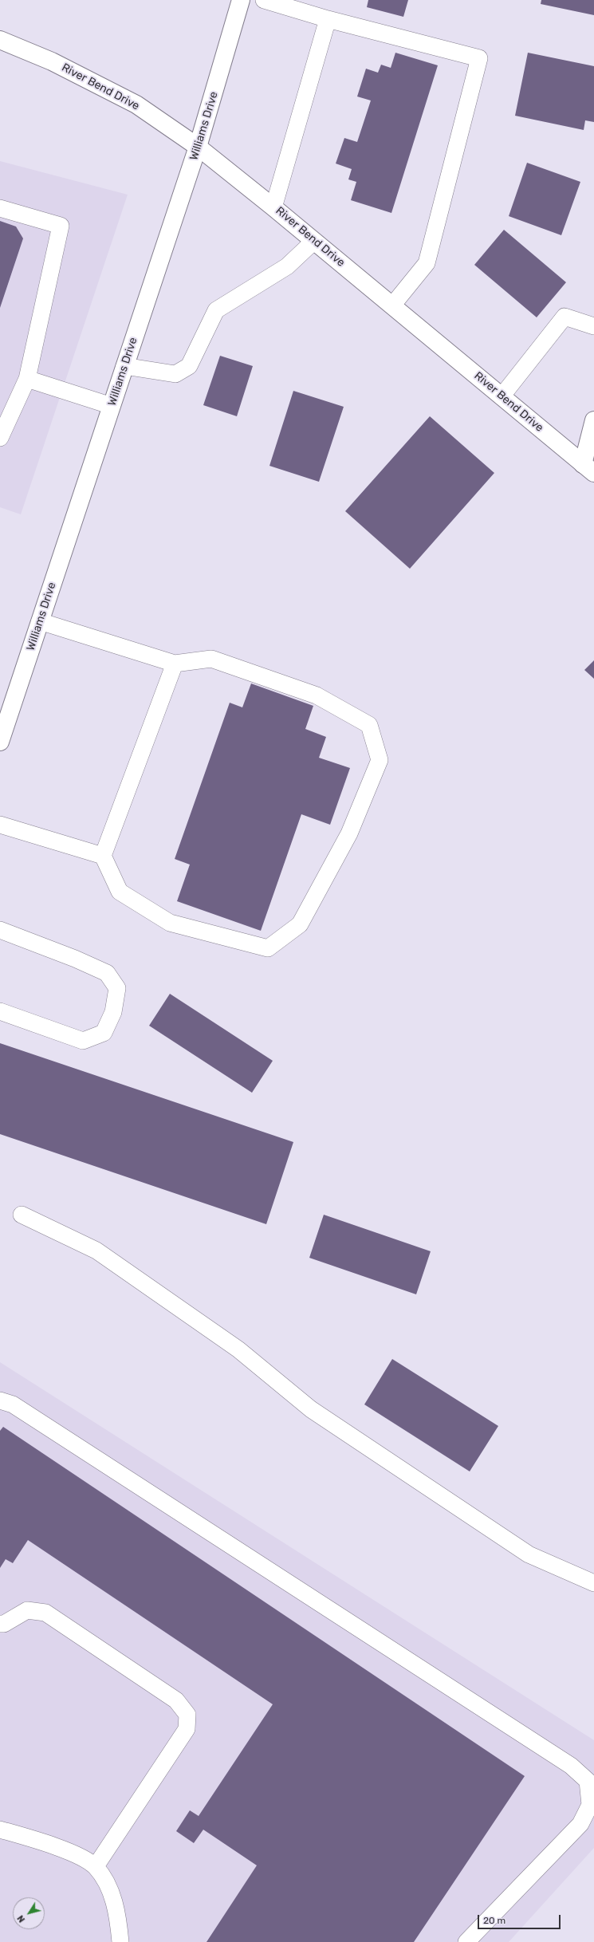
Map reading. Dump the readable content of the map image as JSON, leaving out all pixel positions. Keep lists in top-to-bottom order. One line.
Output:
{"streets":{"main road":["River Bend Drive","Williams Drive"]},"crossings":[["River Bend Drive","Williams Drive"]],"scale_bar":"20 m","north":"bottom left"}
